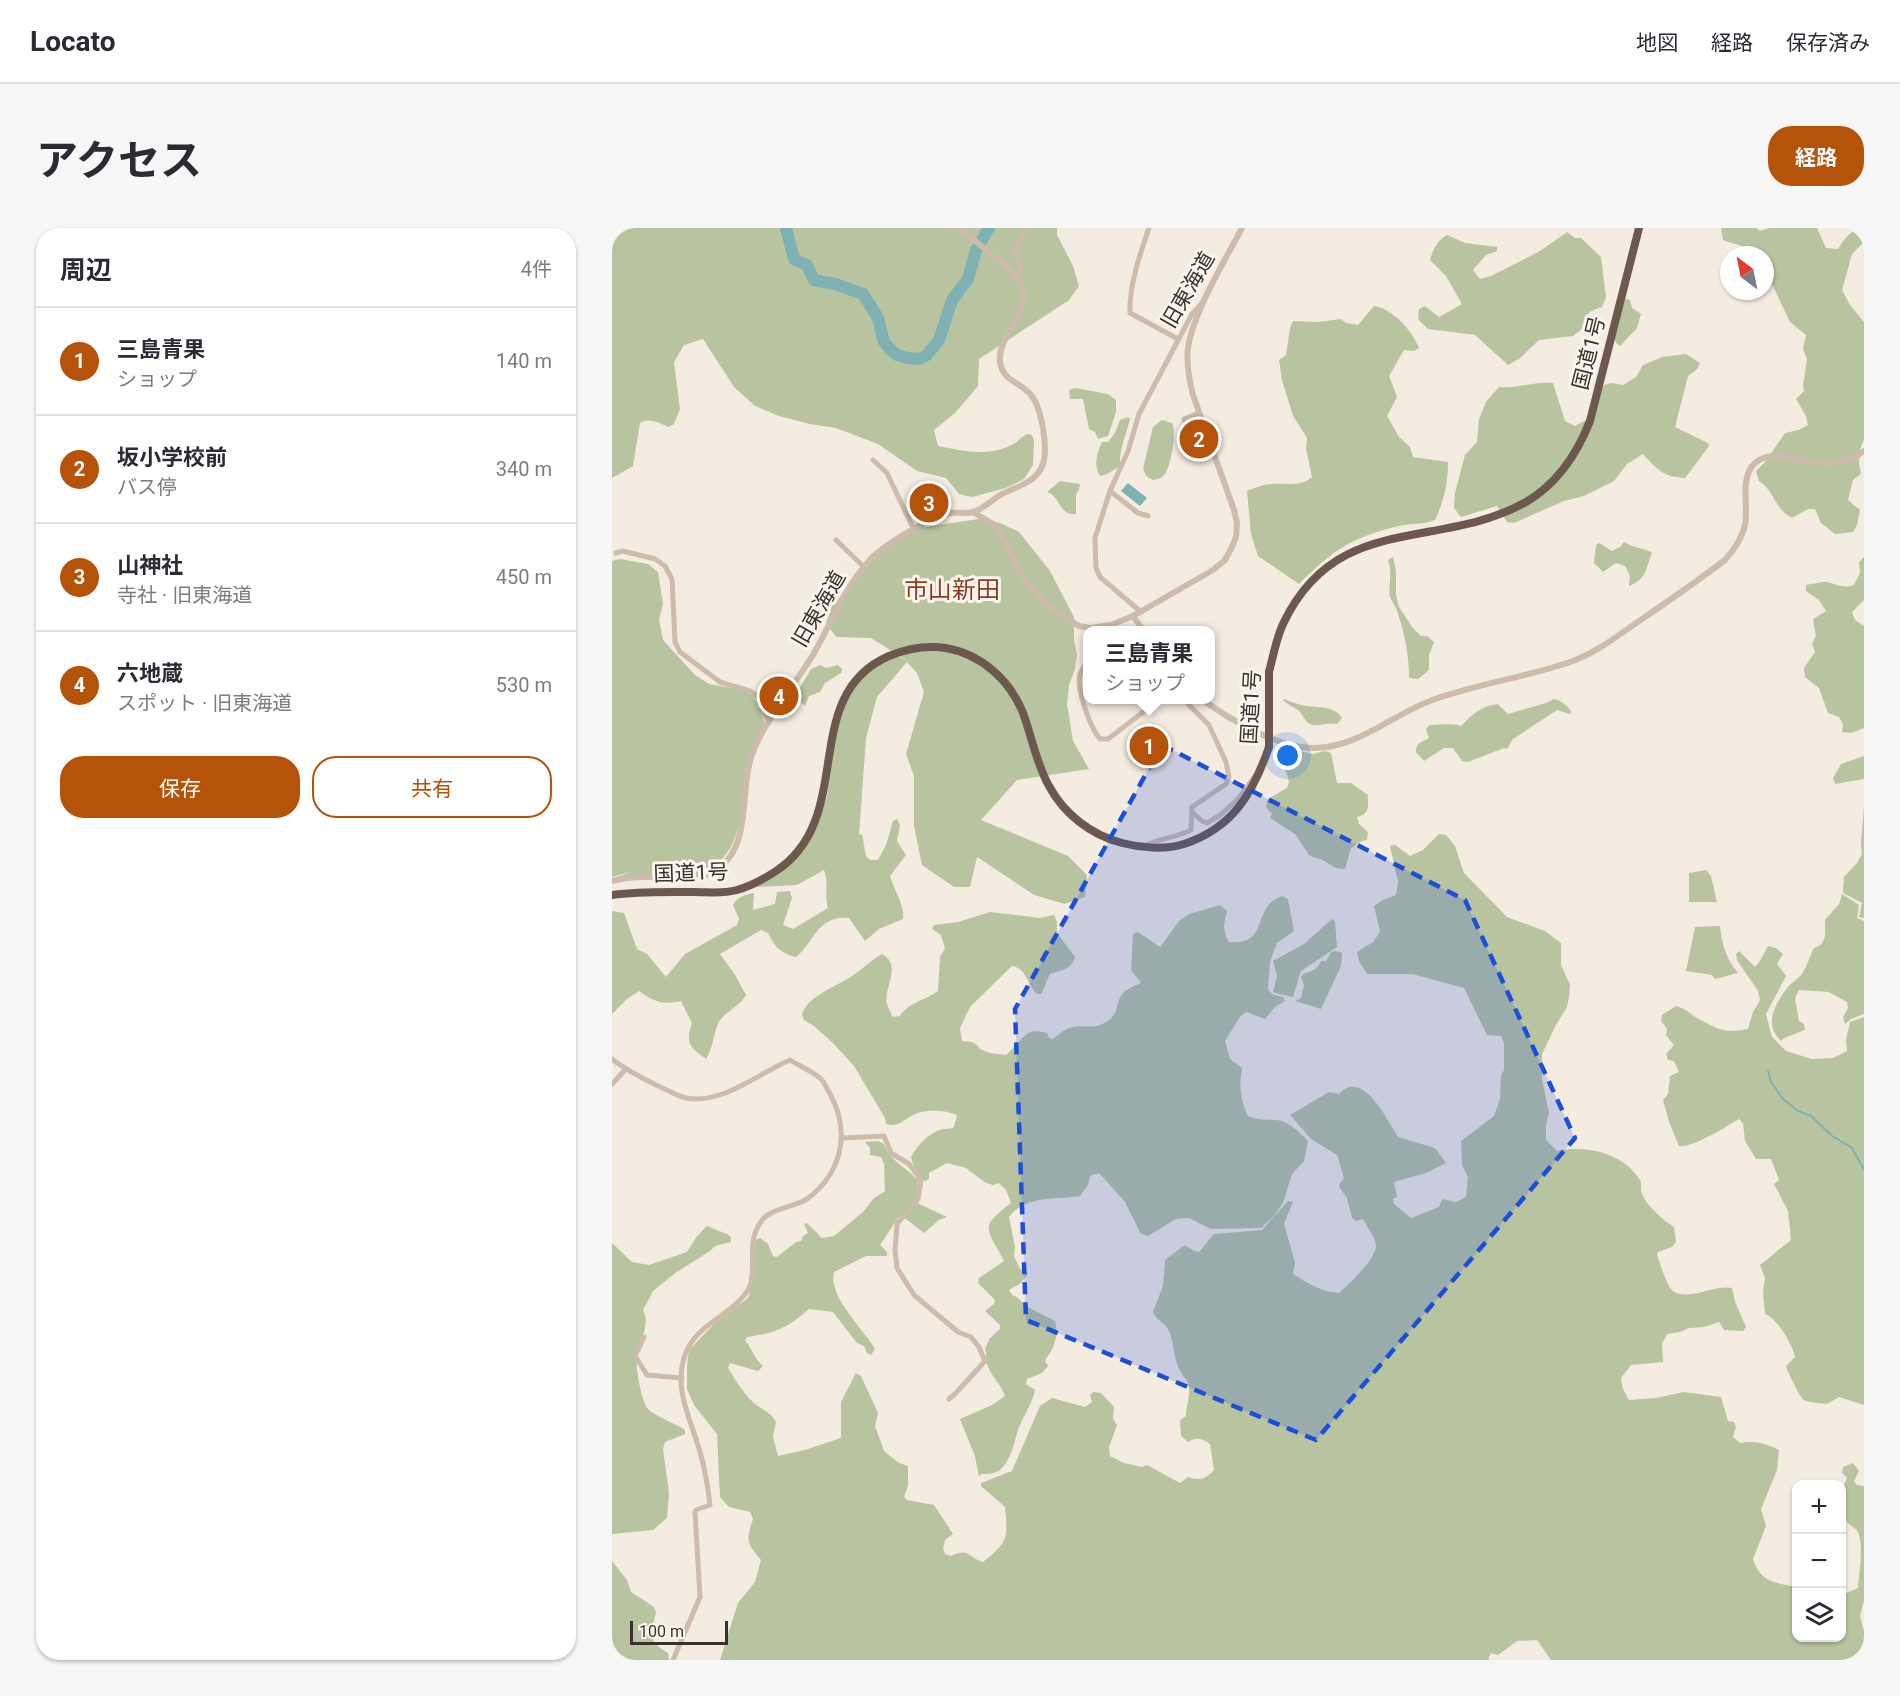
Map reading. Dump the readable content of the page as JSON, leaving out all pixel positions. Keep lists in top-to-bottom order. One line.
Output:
{"streets":{"highway":["国道1号"],"street":["旧東海道"]},"districts":["市山新田"],"scale_bar":"100 m","north":"top left","page":{"header":"Locato","nav":["地図","経路","保存済み"],"title":"アクセス","buttons":["経路",["保存","共有"]],"heading":["周辺","4件"],"list":[{"mark":"1","name":"三島青果","note":"ショップ","value":"140 m"},{"mark":"2","name":"坂小学校前","note":"バス停","value":"340 m"},{"mark":"3","name":"山神社","note":"寺社 · 旧東海道","value":"450 m"},{"mark":"4","name":"六地蔵","note":"スポット · 旧東海道","value":"530 m"}],"pins":["2","3","4","1"],"popup":["三島青果","ショップ"],"map_buttons":["+","−"],"scale":"100 m"}}
